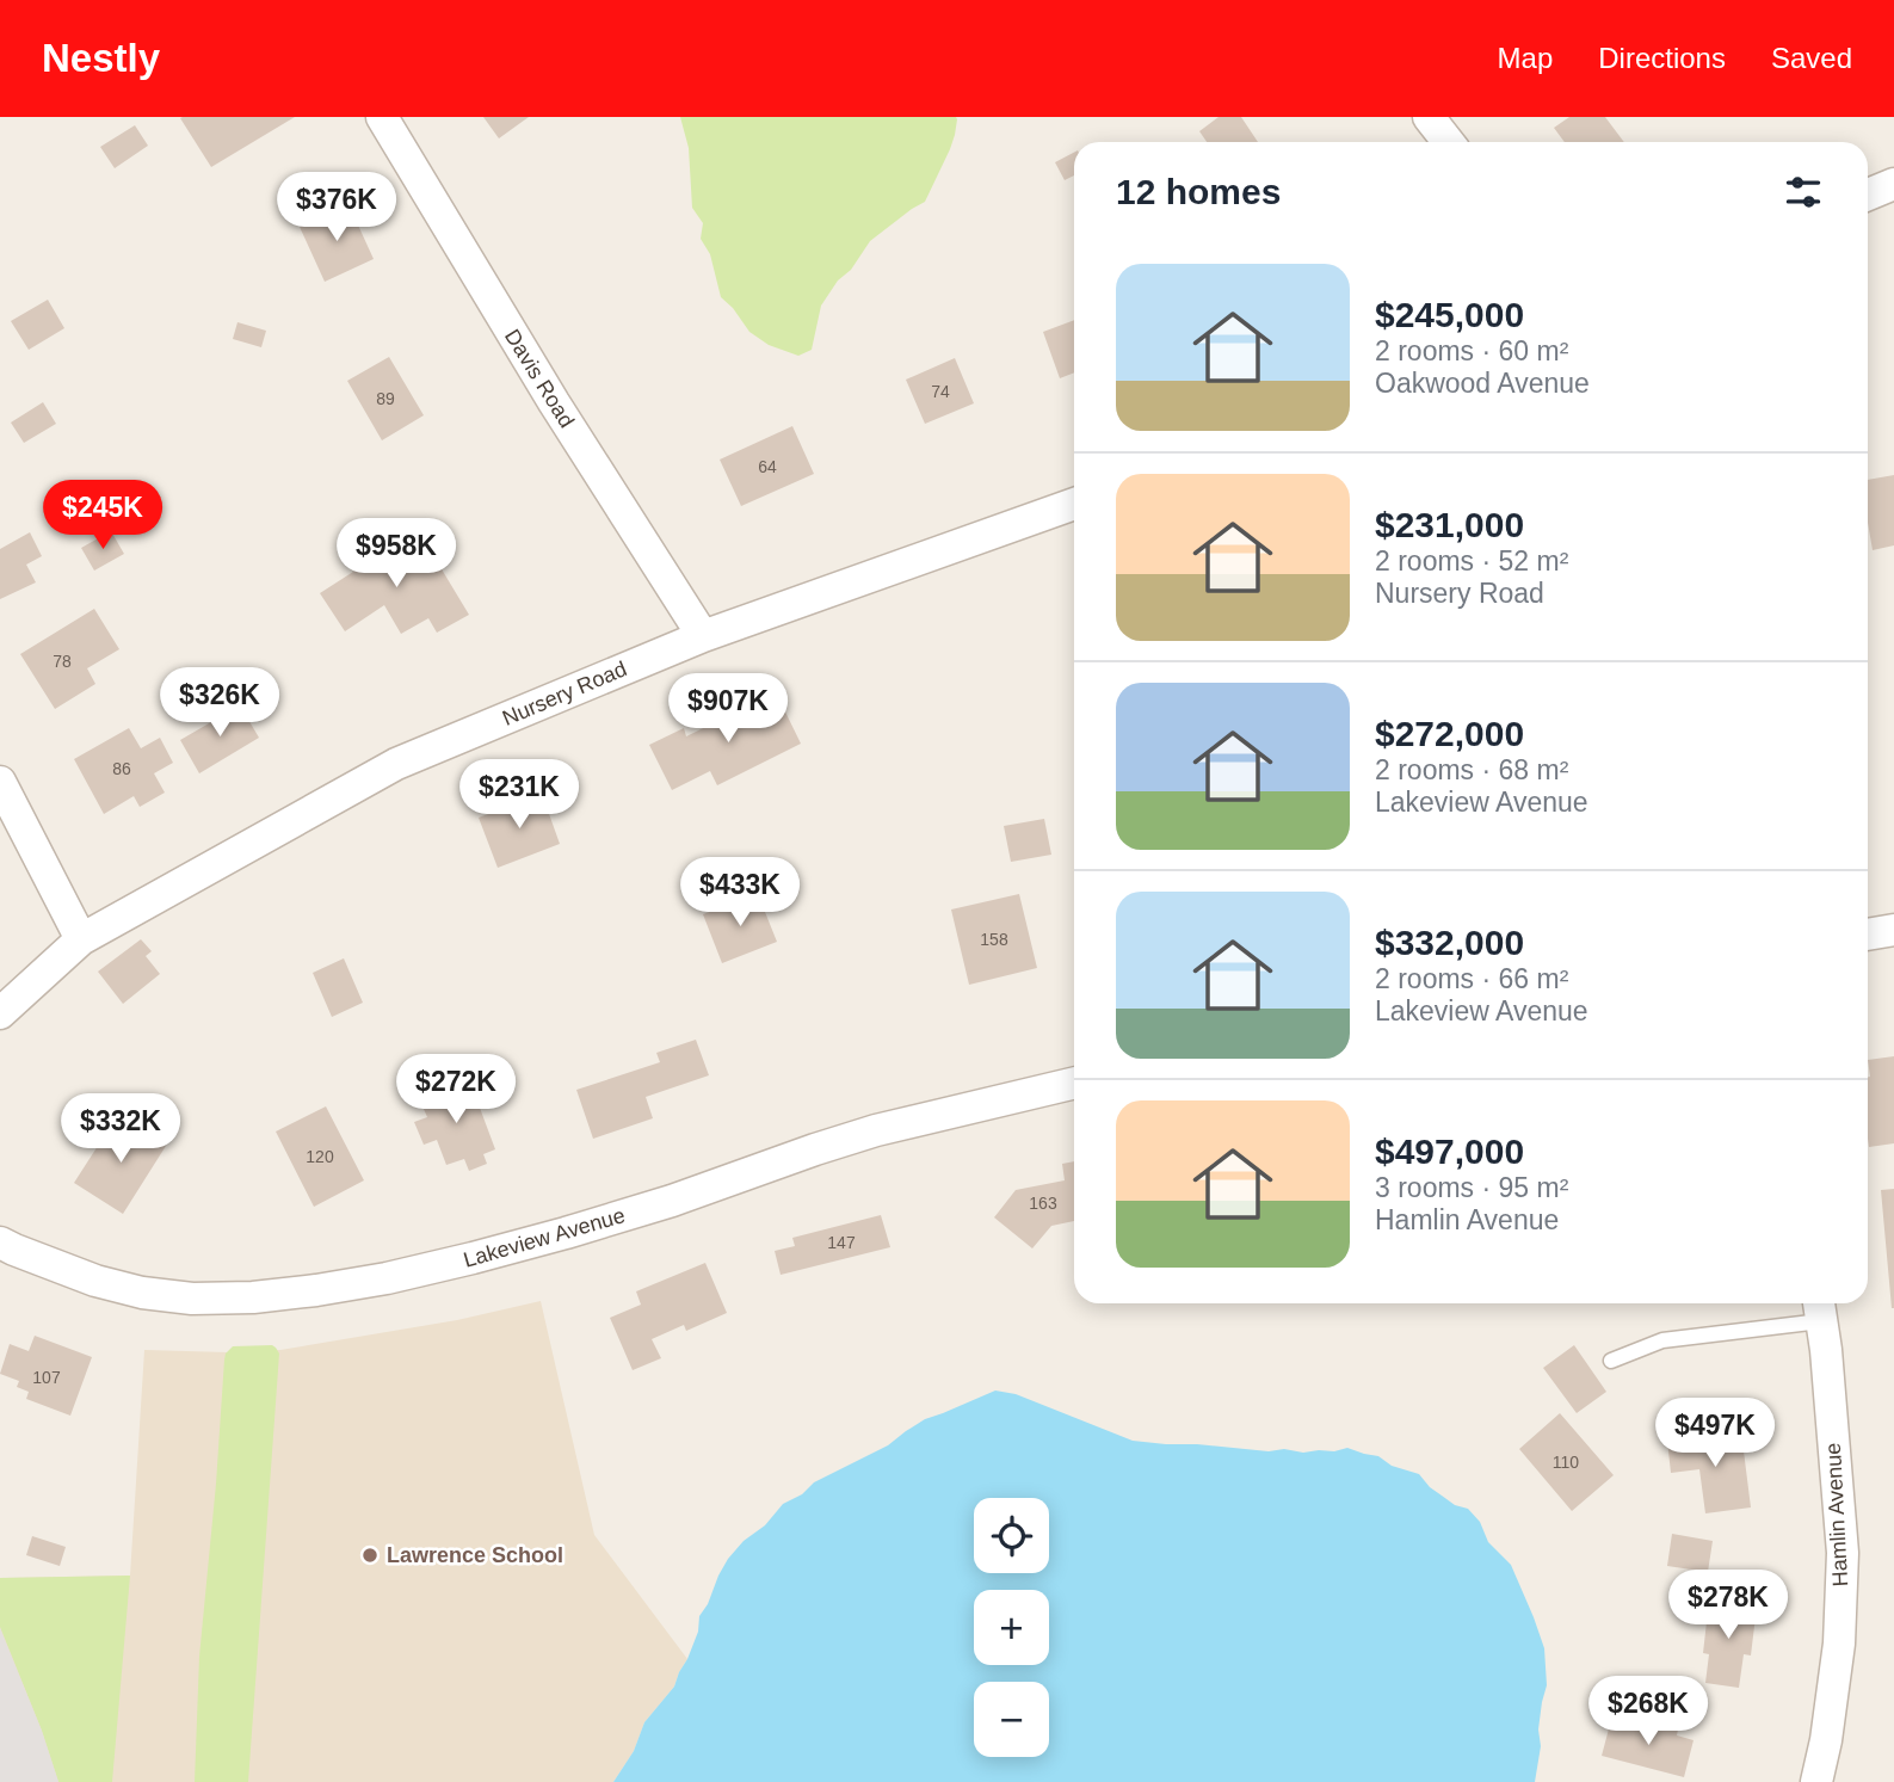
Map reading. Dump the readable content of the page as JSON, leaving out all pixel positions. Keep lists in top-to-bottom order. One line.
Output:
{"streets":{"street":["Davis Road","Nursery Road","Lakeview Avenue","Hamlin Avenue"]},"crossings":[["Davis Road","Nursery Road"]],"places":["Lawrence School"],"house_numbers":["74","89","64","78","86","158","120","163","147","107","110"],"page":{"header":"Nestly","nav":["Map","Directions","Saved"],"heading":"12 homes","price":["$376K","$245K","$958K","$326K","$907K","$231K","$433K","$272K","$332K","$497K","$278K","$268K"],"list":[{"name":"$245,000","note":"2 rooms · 60 m² · Oakwood Avenue"},{"name":"$231,000","note":"2 rooms · 52 m² · Nursery Road"},{"name":"$272,000","note":"2 rooms · 68 m² · Lakeview Avenue"},{"name":"$332,000","note":"2 rooms · 66 m² · Lakeview Avenue"},{"name":"$497,000","note":"3 rooms · 95 m² · Hamlin Avenue"}],"map_buttons":["+","−"]}}
